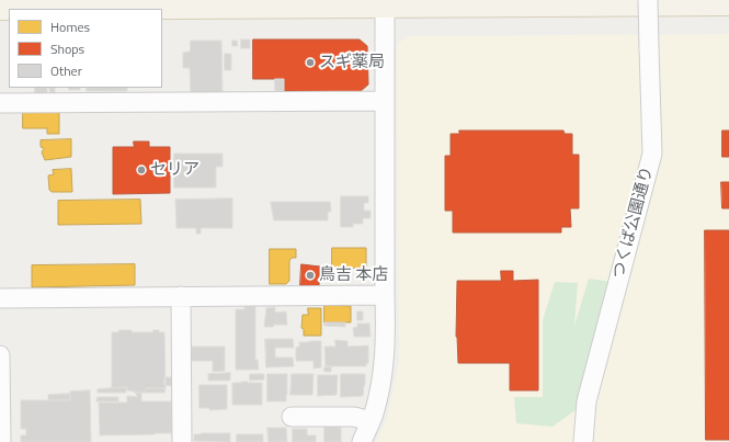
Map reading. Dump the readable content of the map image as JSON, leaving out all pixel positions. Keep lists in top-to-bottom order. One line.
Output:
{"streets":{"street":["つくば公園通り"]},"places":["スギ薬局","セリア","鳥吉 本店"],"legend":["Homes","Shops","Other"]}
